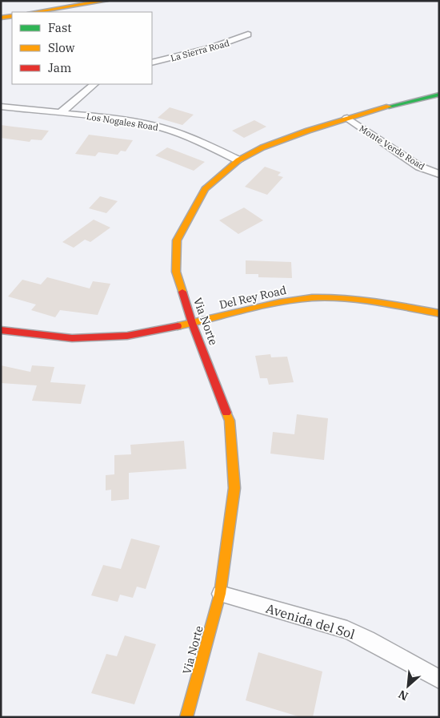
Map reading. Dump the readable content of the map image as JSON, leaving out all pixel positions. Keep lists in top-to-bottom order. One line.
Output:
{"streets":{"street":["La Sierra Road","Los Nogales Road","Monte Verde Road","Del Rey Road","Via Norte","Avenida del Sol"]},"crossings":[["Los Nogales Road","Via Norte"],["Monte Verde Road","Via Norte"],["Del Rey Road","Via Norte"],["Via Norte","Avenida del Sol"]],"legend":["Fast","Slow","Jam"],"north":"bottom left"}
